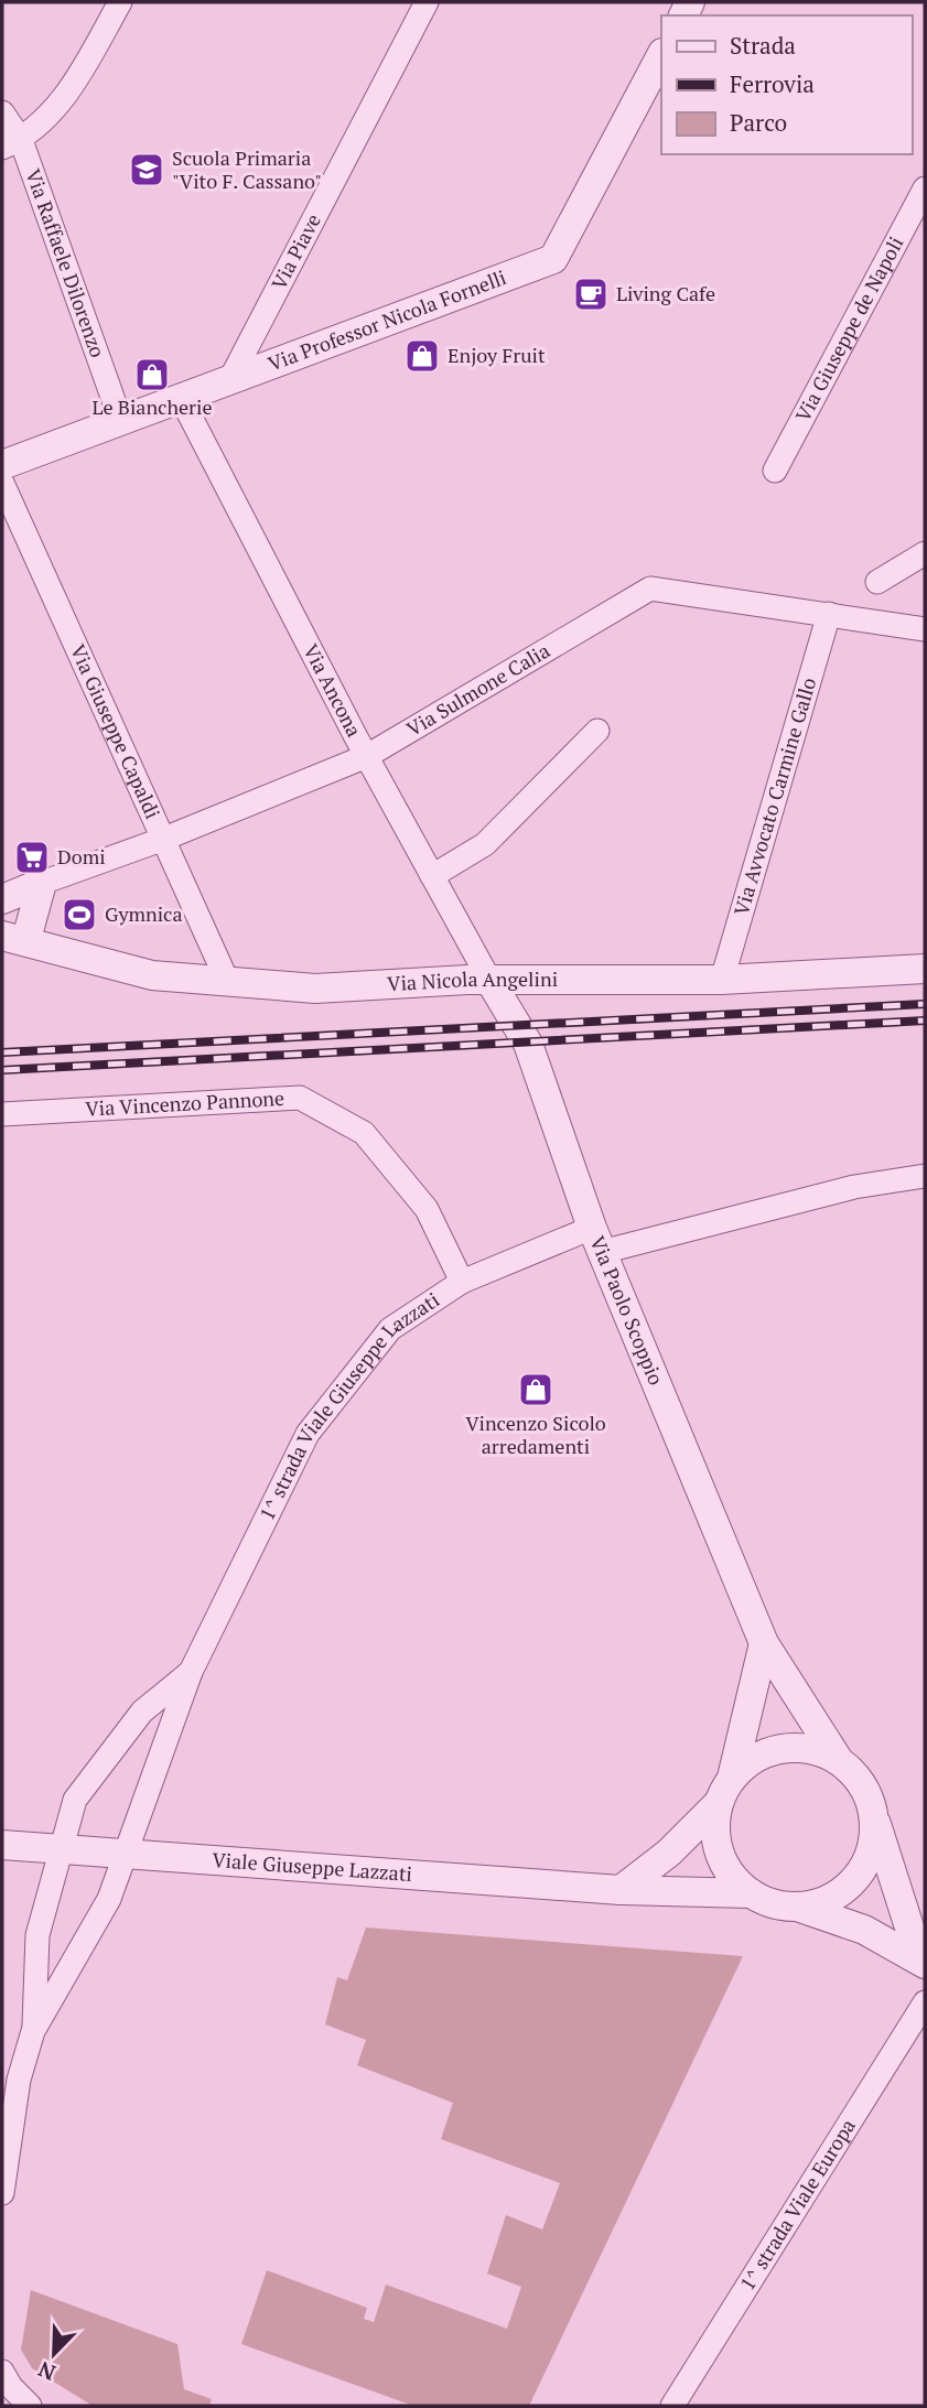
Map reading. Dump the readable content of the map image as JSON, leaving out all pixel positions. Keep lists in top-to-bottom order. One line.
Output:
{"streets":{"street":["Via Piave","Via Raffaele Dilorenzo","Via Professor Nicola Fornelli","Via Giuseppe de Napoli","Via Ancona","Via Sulmone Calia","Via Giuseppe Capaldi","Via Avvocato Carmine Gallo","Via Nicola Angelini","Via Vincenzo Pannone","Via Paolo Scoppio","1^ strada Viale Giuseppe Lazzati","Viale Giuseppe Lazzati","1^ strada Viale Europa"]},"crossings":[["Via Piave","Via Professor Nicola Fornelli"],["Via Raffaele Dilorenzo","Via Professor Nicola Fornelli"],["Via Professor Nicola Fornelli","Via Ancona"],["Via Ancona","Via Sulmone Calia"],["Via Ancona","Via Nicola Angelini"],["Via Ancona","Via Paolo Scoppio"],["Via Sulmone Calia","Via Giuseppe Capaldi"],["Via Sulmone Calia","Via Avvocato Carmine Gallo"],["Via Giuseppe Capaldi","Via Nicola Angelini"],["Via Avvocato Carmine Gallo","Via Nicola Angelini"],["Via Nicola Angelini","Via Paolo Scoppio"],["Via Vincenzo Pannone","1^ strada Viale Giuseppe Lazzati"],["Via Paolo Scoppio","1^ strada Viale Giuseppe Lazzati"],["Via Paolo Scoppio","Viale Giuseppe Lazzati"],["1^ strada Viale Giuseppe Lazzati","Viale Giuseppe Lazzati"]],"places":{"school or university":["Scuola Primaria \"Vito F. Cassano\""],"cafe":["Living Cafe"],"shop":["Enjoy Fruit","Le Biancherie","Vincenzo Sicolo arredamenti"],"supermarket":["Domi"],"sports":["Gymnica"]},"legend":["Strada","Ferrovia","Parco"],"north":"bottom left"}
